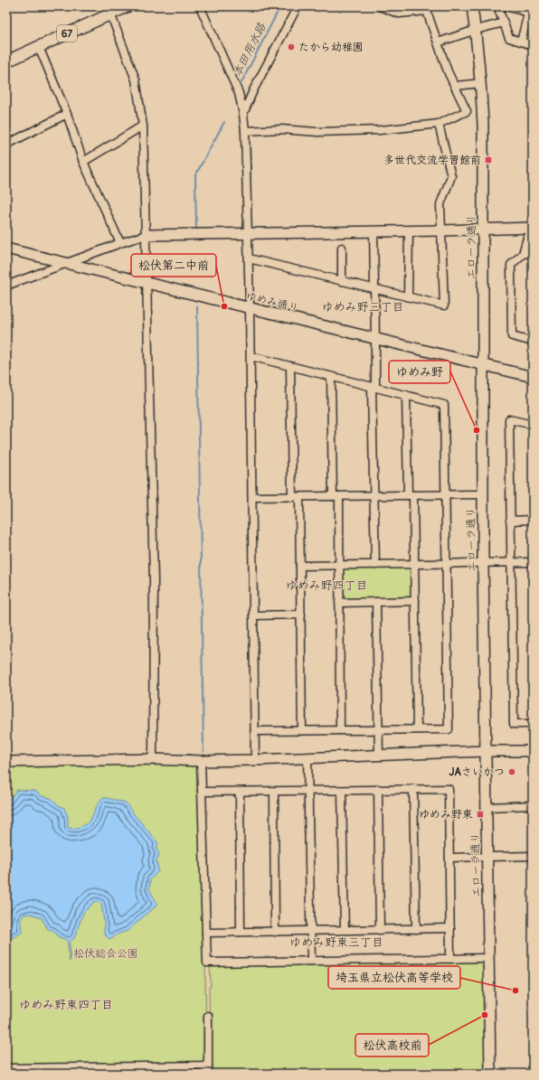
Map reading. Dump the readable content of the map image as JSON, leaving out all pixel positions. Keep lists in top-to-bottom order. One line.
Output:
{"streets":{"main road":["67"],"street":["エローラ通り","ゆめみ通り"]},"crossings":[["エローラ通り","ゆめみ通り"]],"districts":["ゆめみ野三丁目","ゆめみ野四丁目","ゆめみ野東三丁目","ゆめみ野東四丁目"],"water":["本田用水路"],"parks":["松伏総合公園"],"places":{"other":["たから幼稚園","松伏第二中前","ゆめみ野","JAさいかつ","埼玉県立松伏高等学校","松伏高校前"],"transit":["多世代交流学習館前","ゆめみ野東"]}}
